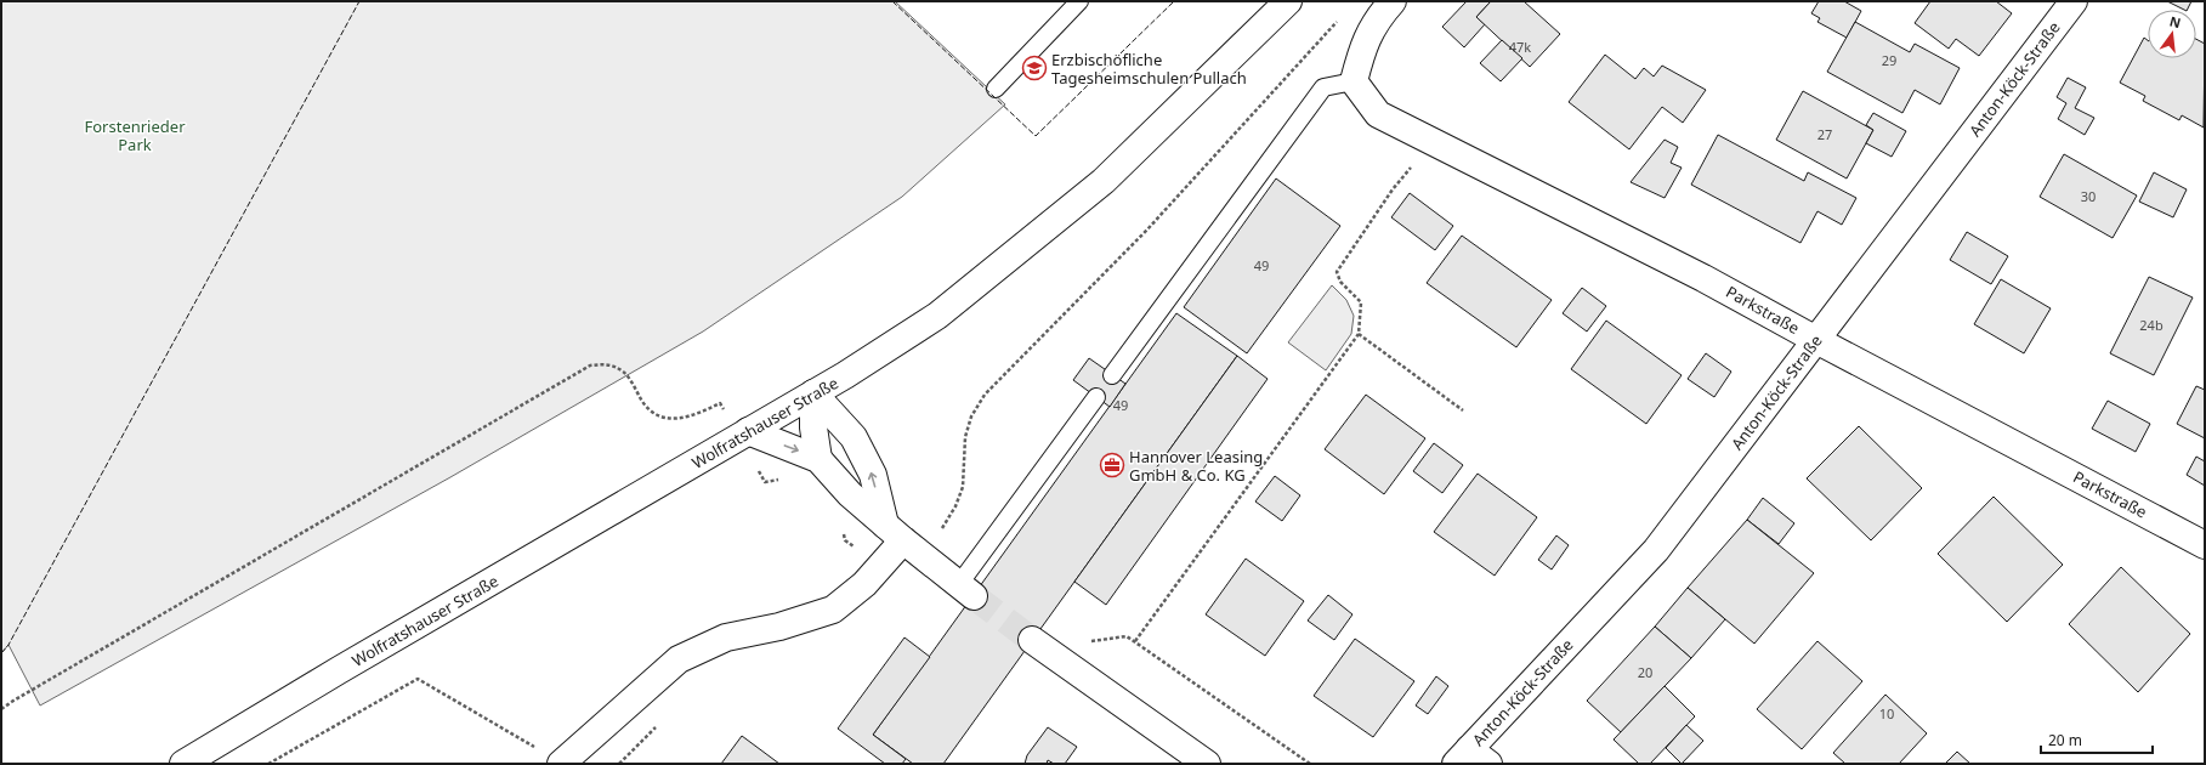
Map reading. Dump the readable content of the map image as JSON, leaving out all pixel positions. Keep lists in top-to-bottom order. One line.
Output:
{"streets":{"street":["Anton-Köck-Straße","Parkstraße","Wolfratshauser Straße"]},"crossings":[["Anton-Köck-Straße","Parkstraße"]],"parks":["Forstenrieder Park"],"places":{"school or university":["Erzbischöfliche Tagesheimschulen Pullach"],"office":["Hannover Leasing GmbH & Co. KG"]},"house_numbers":["47k","29","27","30","49","24b","49","20","10"],"scale_bar":"20 m","north":"top"}
